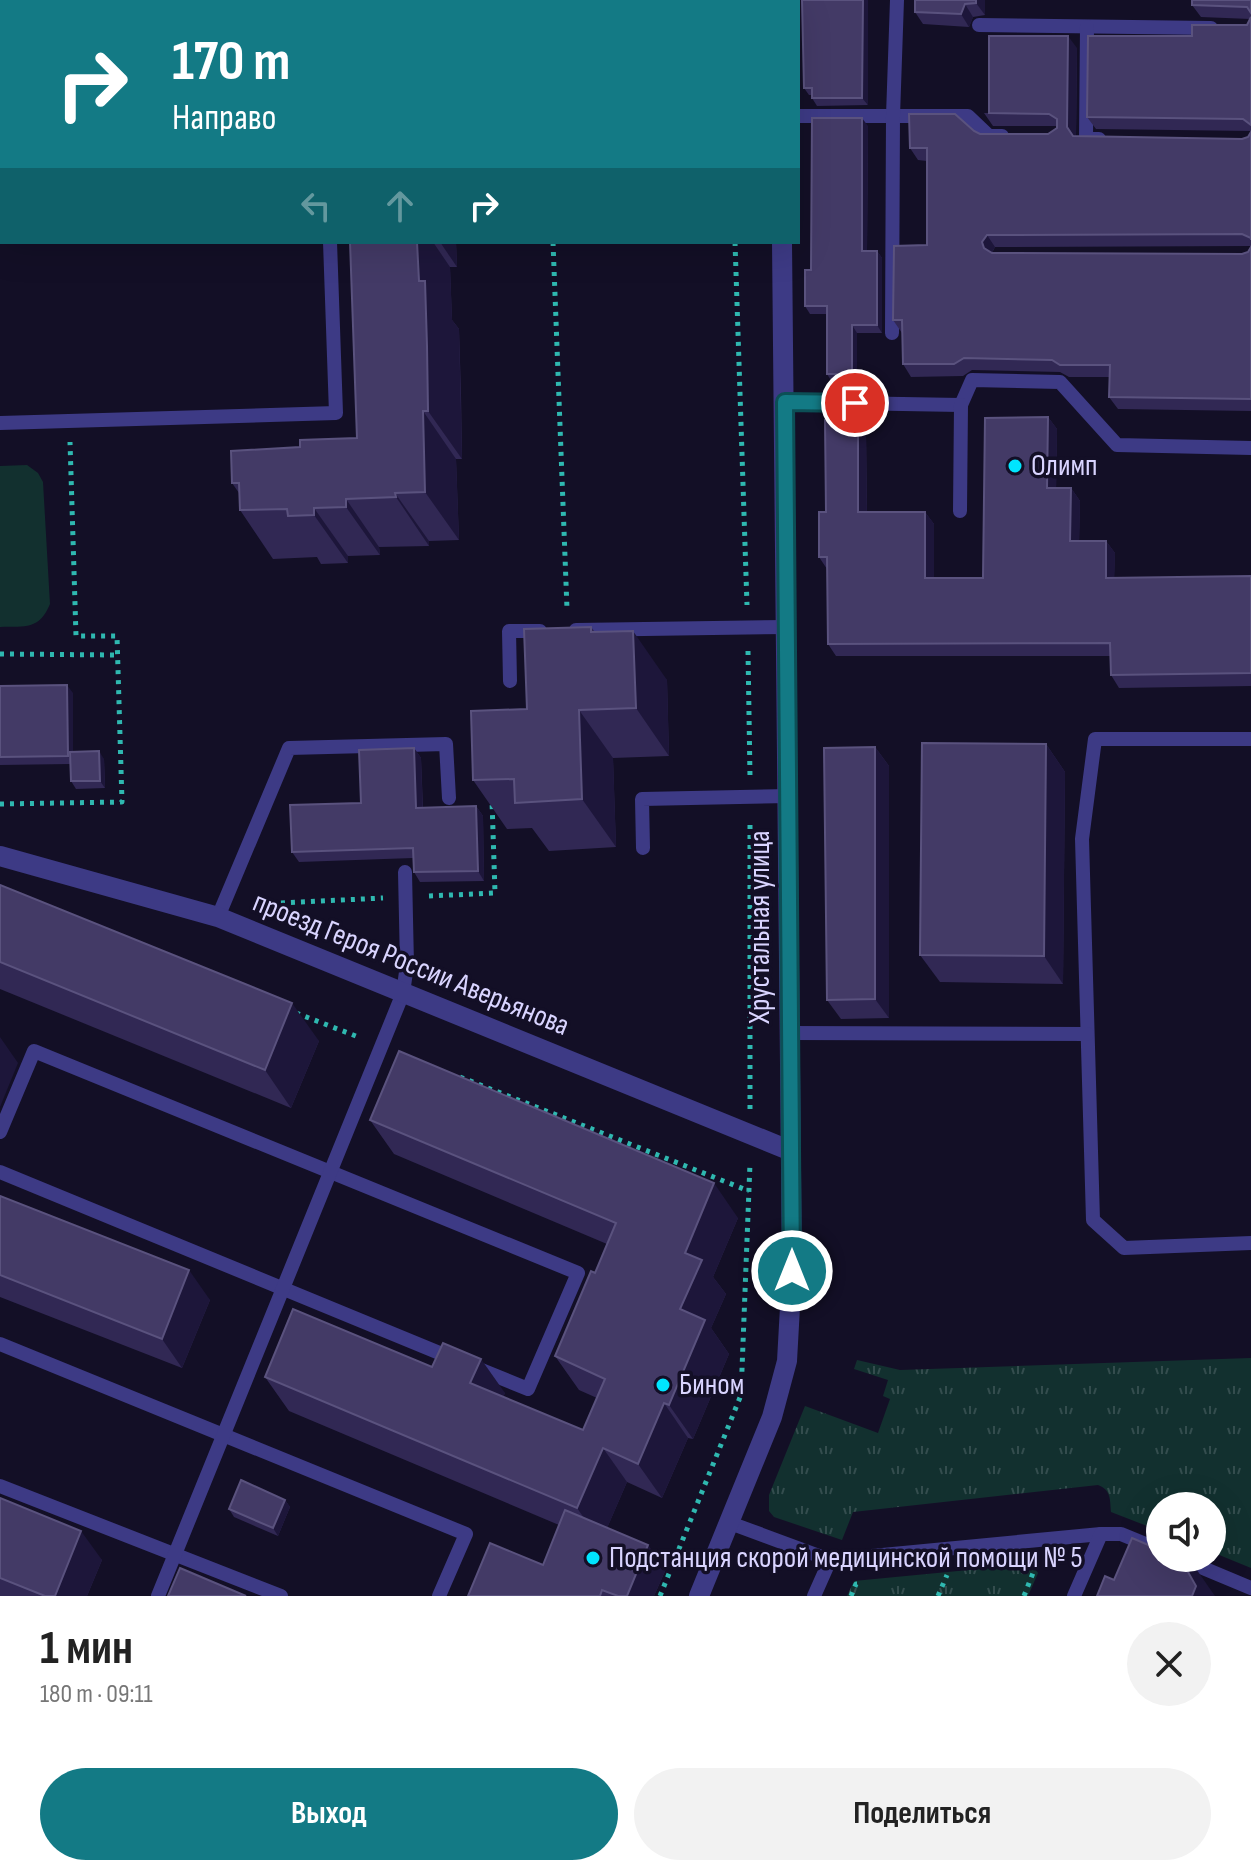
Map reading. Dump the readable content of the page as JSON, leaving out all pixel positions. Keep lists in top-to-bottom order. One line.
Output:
{"streets":{"street":["Хрустальная улица","проезд Героя России Аверьянова"]},"crossings":[["Хрустальная улица","проезд Героя России Аверьянова"]],"places":["Олимп","Бином","Подстанция скорой медицинской помощи № 5"],"page":{"turn":["170 m","Направо"],"heading":["1 мин","180 m · 09:11"],"buttons":["Выход","Поделиться"]}}
